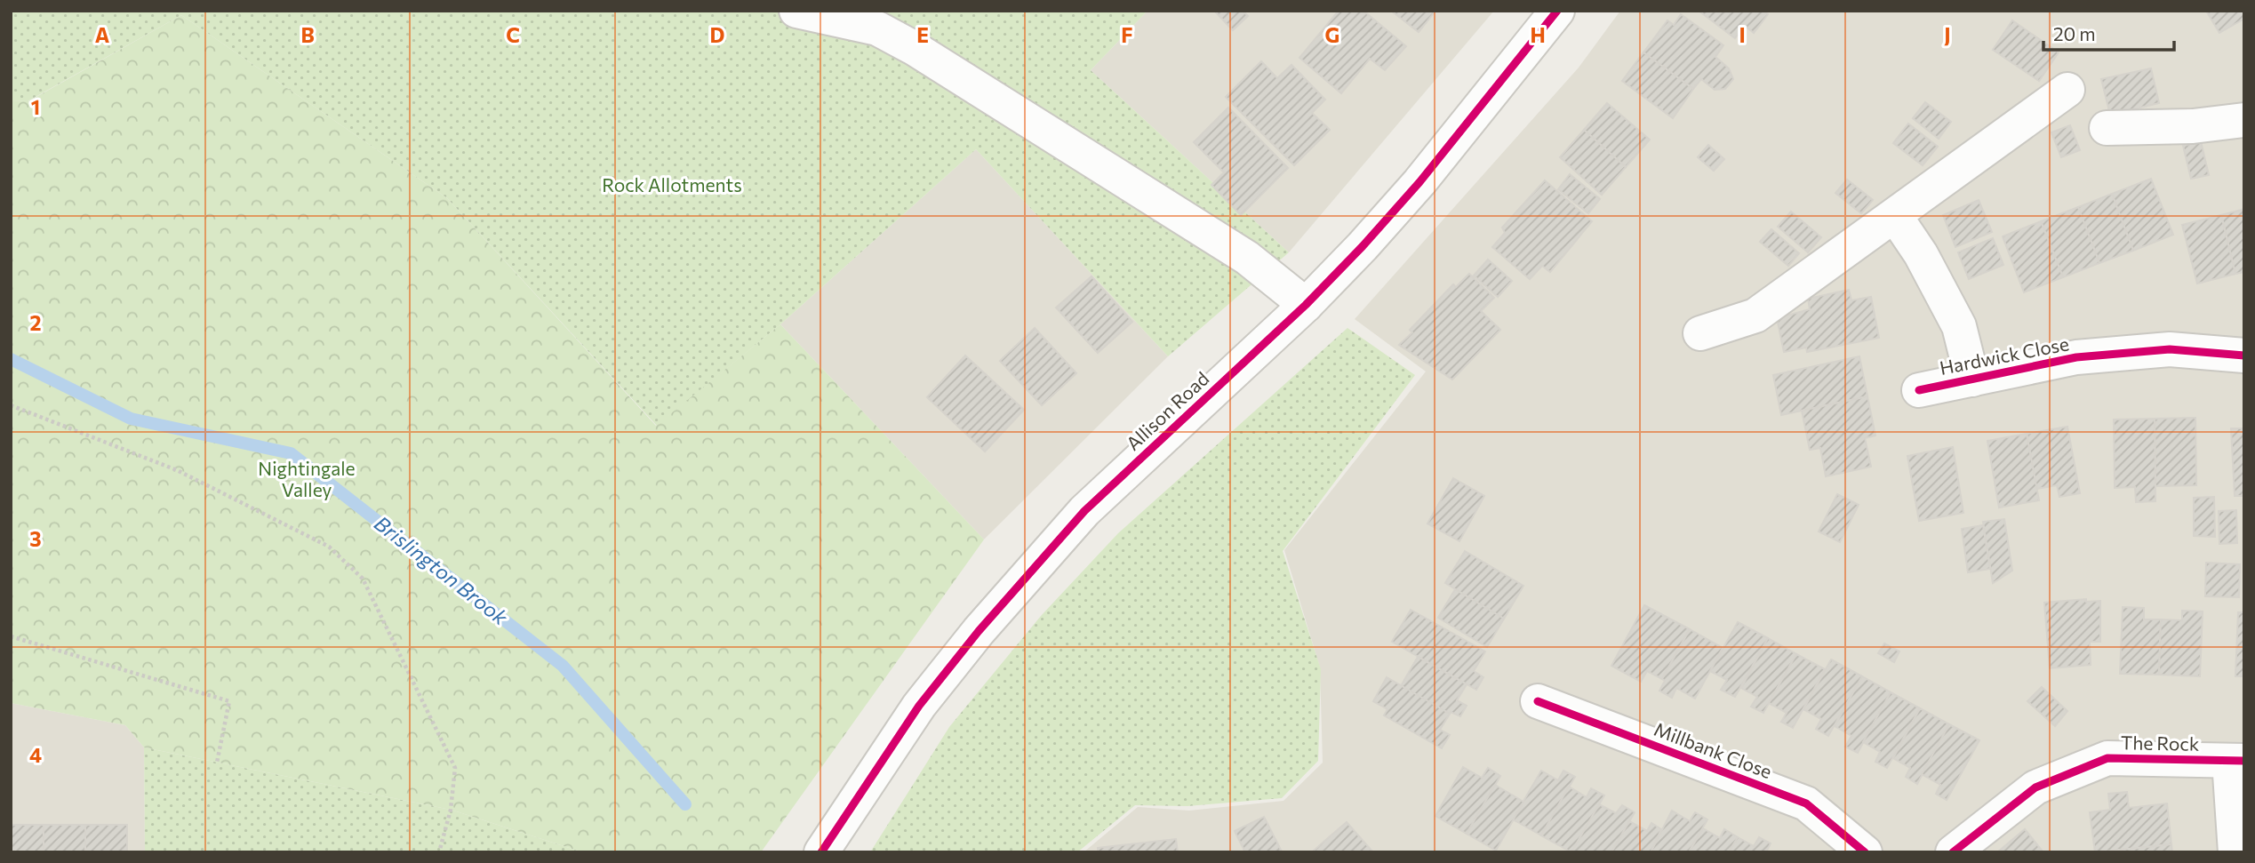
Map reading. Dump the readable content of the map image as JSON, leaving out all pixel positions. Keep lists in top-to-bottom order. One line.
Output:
{"streets":{"street":["Hardwick Close","Allison Road","The Rock","Millbank Close"]},"water":["Brislington Brook"],"parks":["Rock Allotments","Nightingale Valley"],"scale_bar":"20 m","grid":{"columns":["A","B","C","D","E","F","G","H","I","J"],"rows":["1","2","3","4"]}}
